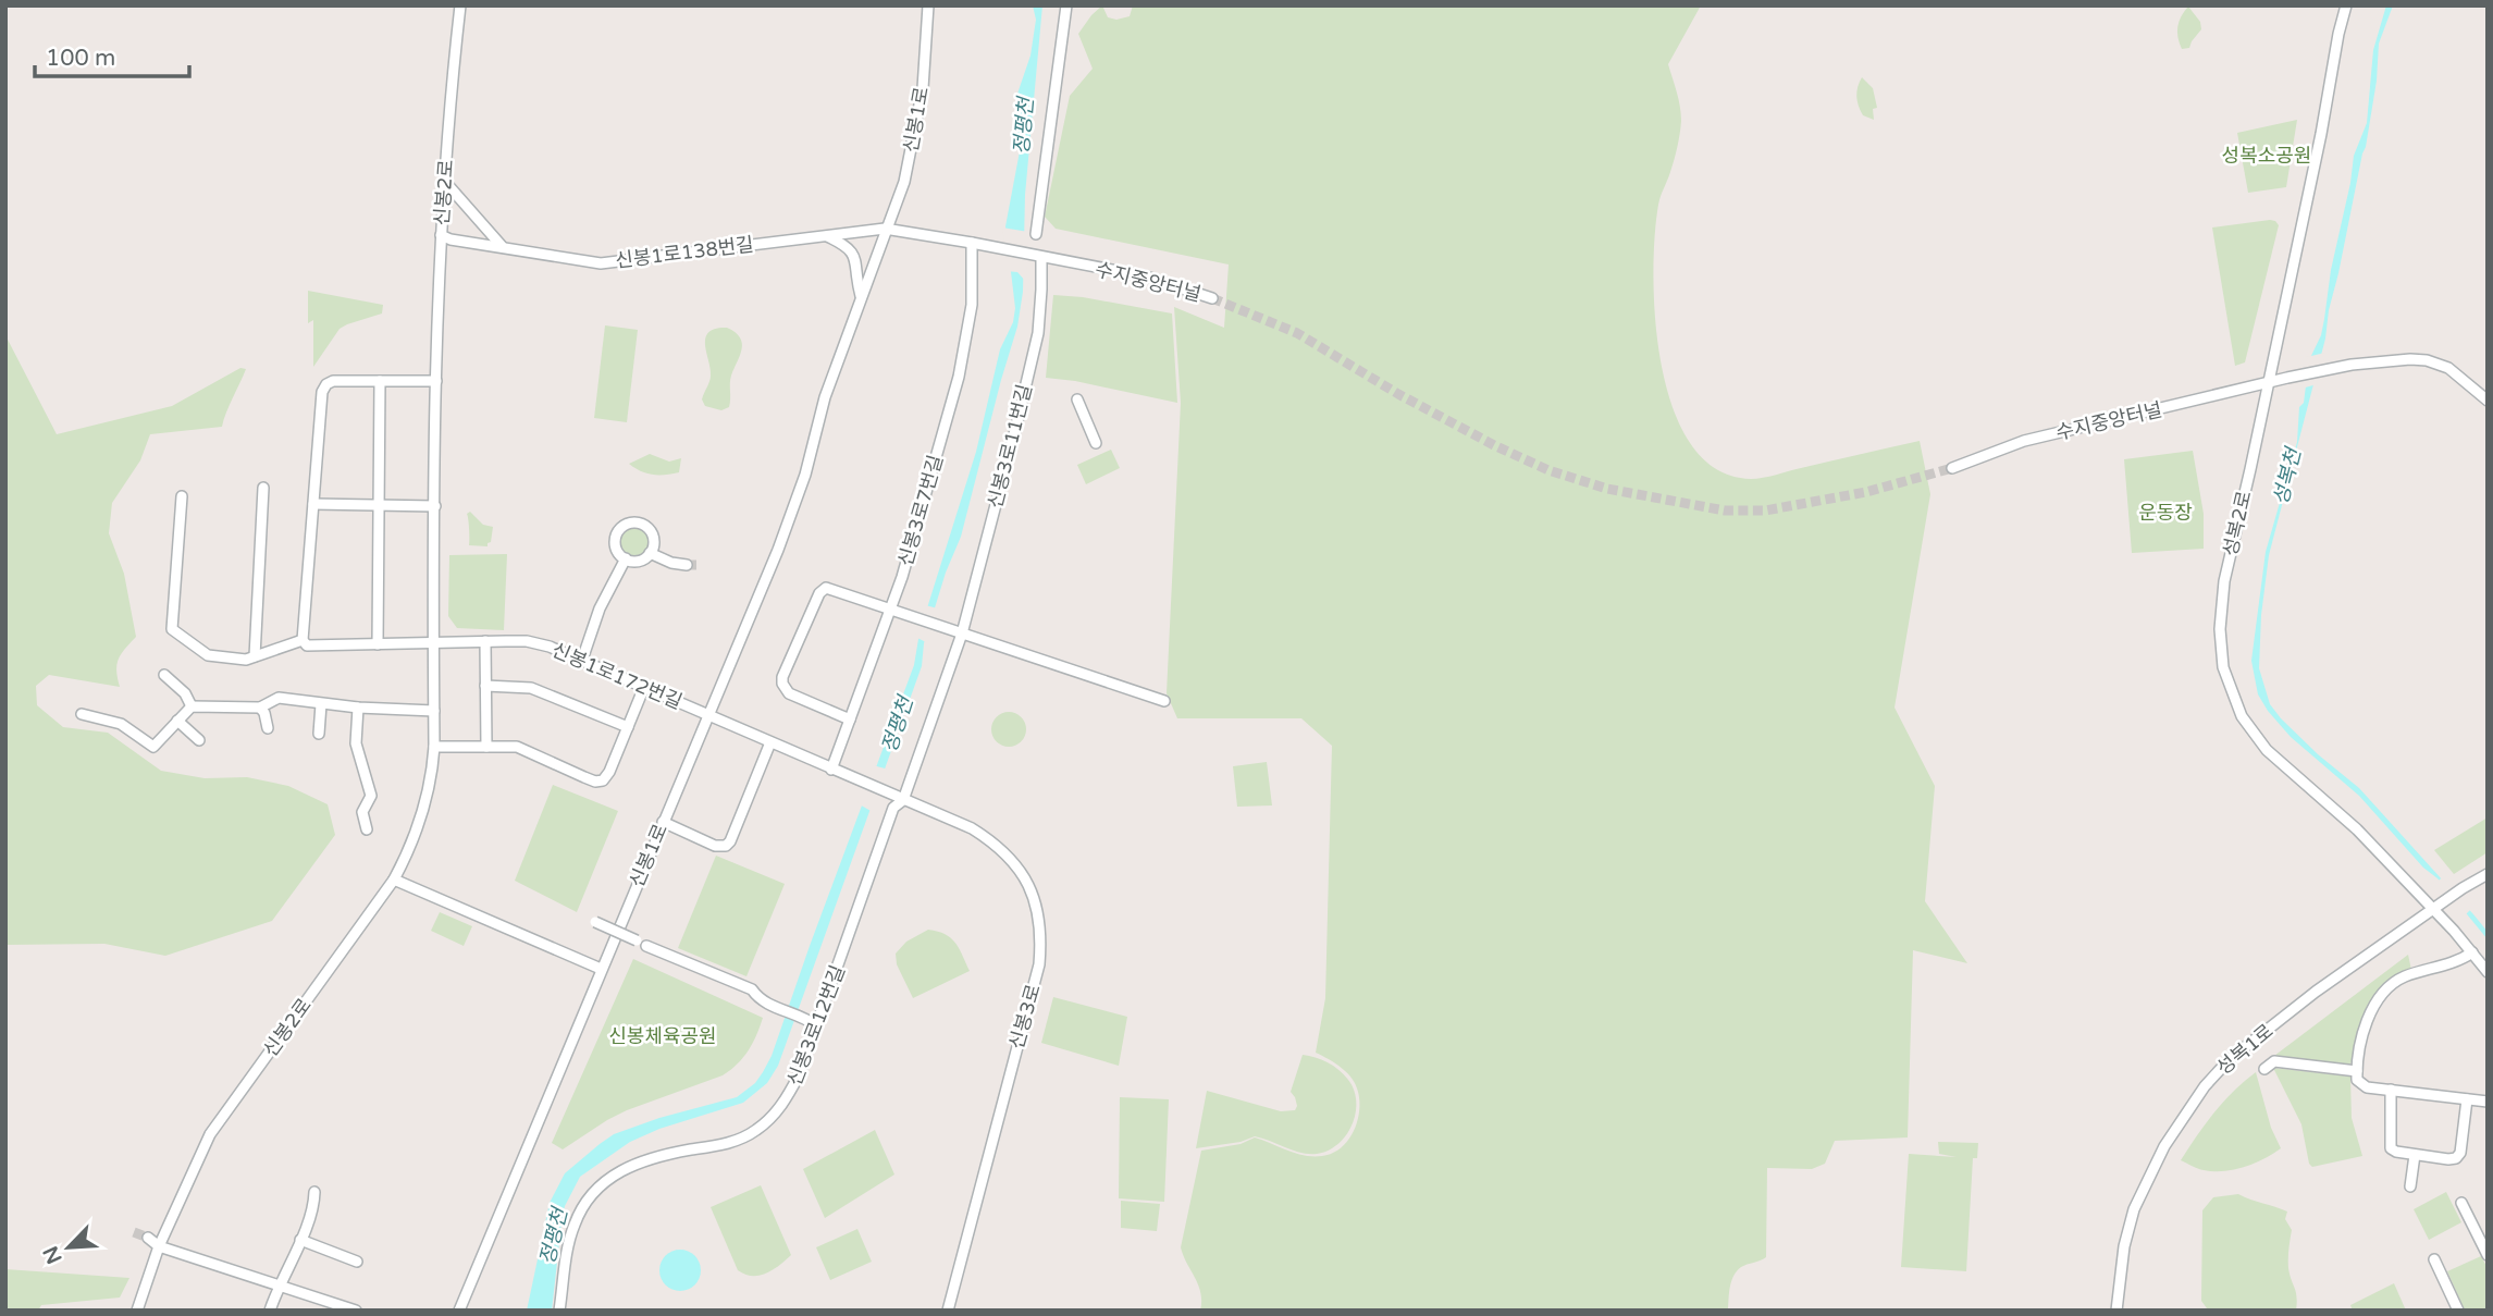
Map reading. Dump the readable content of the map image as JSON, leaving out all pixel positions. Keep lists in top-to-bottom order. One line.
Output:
{"streets":{"street":["신봉1로","신봉2로","신봉1로138번길","수지중앙터널","신봉3로11번길","신봉3로7번길","성복2로","신봉1로172번길","신봉3로","신봉3로12번길","성복1로"]},"crossings":[["신봉1로","신봉1로138번길"],["신봉1로","신봉1로172번길"],["신봉2로","신봉1로138번길"],["신봉2로","신봉1로172번길"],["수지중앙터널","신봉3로11번길"],["수지중앙터널","성복2로"],["신봉3로11번길","신봉3로"],["신봉3로11번길","신봉3로12번길"],["신봉3로7번길","신봉3로"],["성복2로","성복1로"],["신봉3로","신봉3로12번길"]],"water":["정평천","성복천"],"parks":["성복소공원","운동장","신봉체육공원"],"scale_bar":"100 m","north":"bottom left"}
